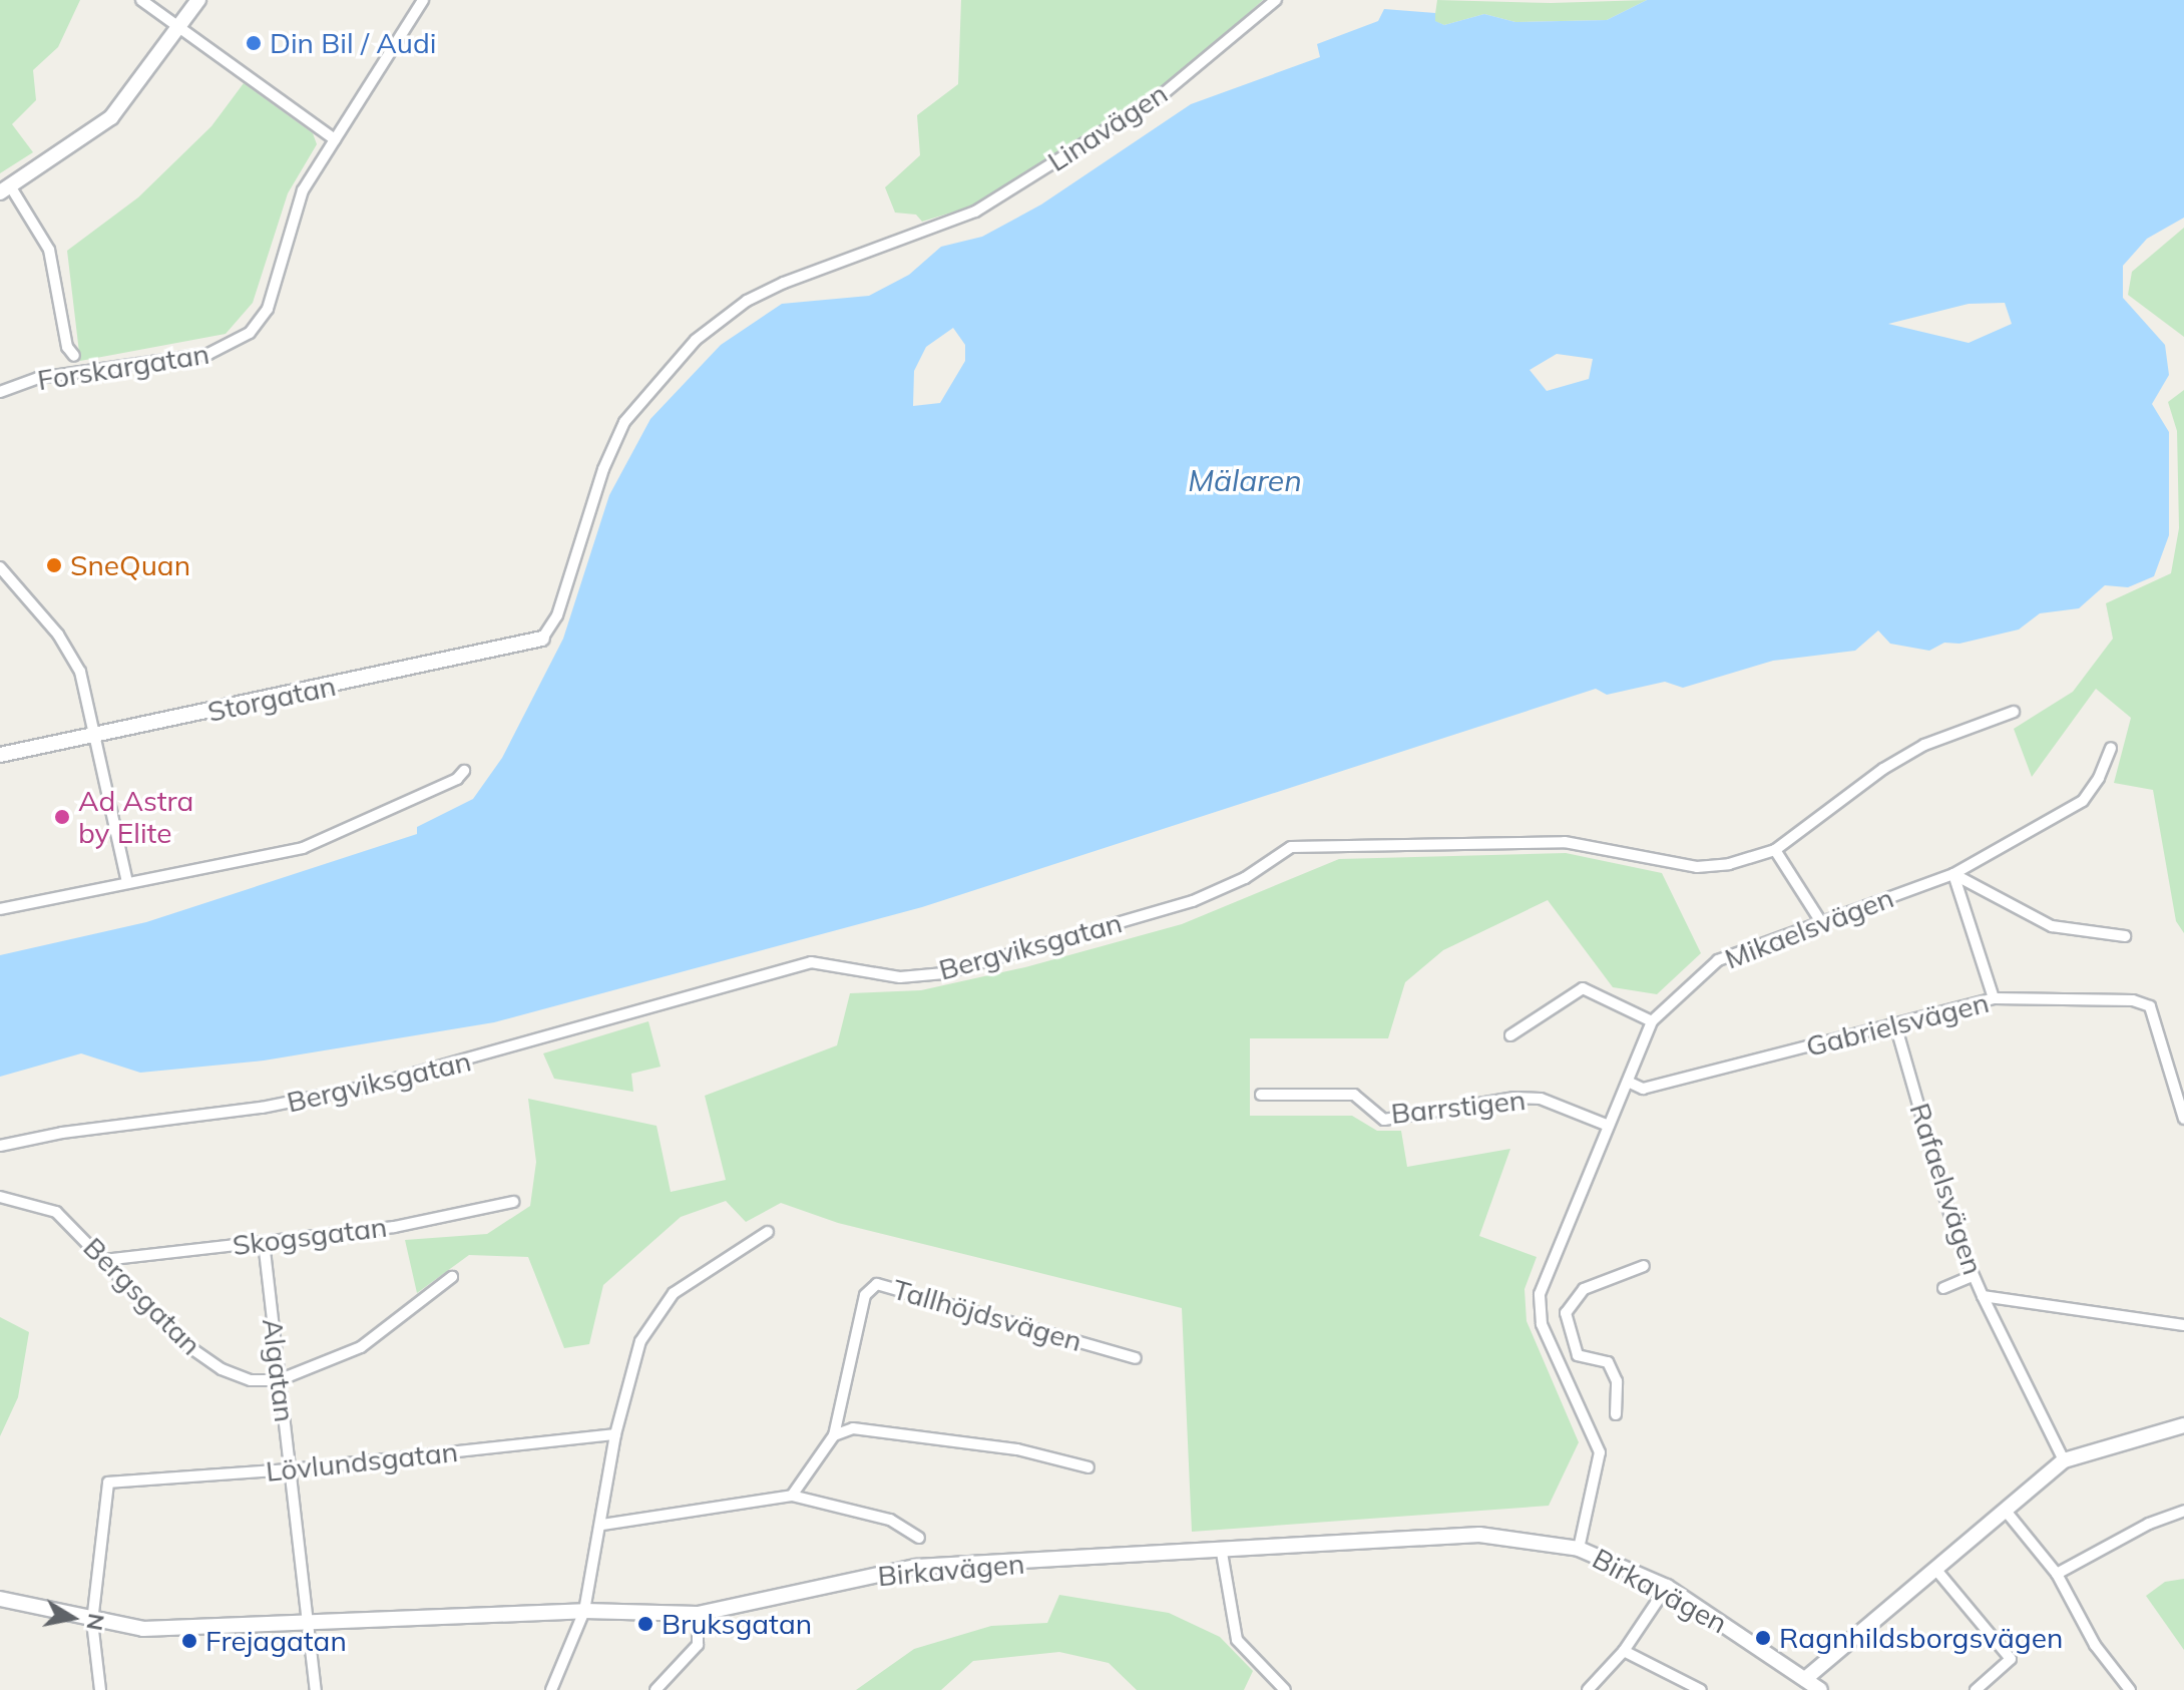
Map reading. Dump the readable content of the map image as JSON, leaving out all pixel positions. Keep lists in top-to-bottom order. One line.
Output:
{"streets":{"street":["Linavägen","Forskargatan","Storgatan","Mikaelsvägen","Bergviksgatan","Gabrielsvägen","Barrstigen","Rafaelsvägen","Skogsgatan","Bergsgatan","Tallhöjdsvägen","Algatan","Lövlundsgatan","Birkavägen"]},"crossings":[["Linavägen","Storgatan"],["Mikaelsvägen","Gabrielsvägen"],["Mikaelsvägen","Barrstigen"],["Mikaelsvägen","Birkavägen"],["Gabrielsvägen","Rafaelsvägen"],["Skogsgatan","Bergsgatan"],["Skogsgatan","Algatan"],["Bergsgatan","Algatan"],["Algatan","Lövlundsgatan"],["Algatan","Birkavägen"],["Lövlundsgatan","Birkavägen"]],"water":["Mälaren"],"places":["Din Bil / Audi","SneQuan","Ad Astra by Elite","Bruksgatan","Ragnhildsborgsvägen","Frejagatan"],"north":"right"}
